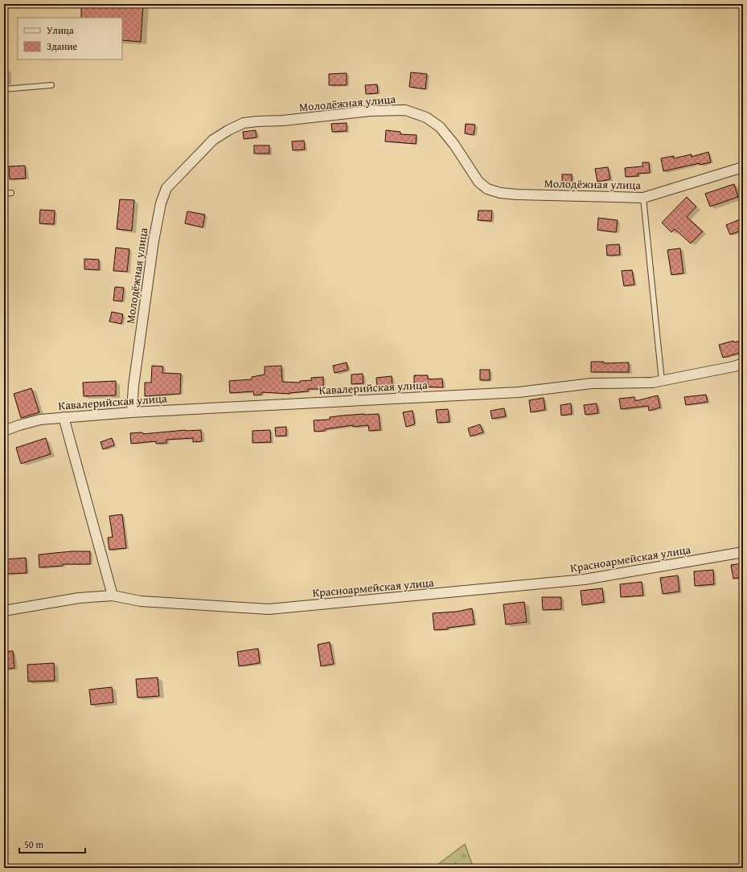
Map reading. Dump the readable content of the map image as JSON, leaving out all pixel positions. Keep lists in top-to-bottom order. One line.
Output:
{"streets":{"street":["Молодёжная улица","Кавалерийская улица","Красноармейская улица"]},"crossings":[["Молодёжная улица","Кавалерийская улица"]],"legend":["Улица","Здание"],"scale_bar":"50 m"}
